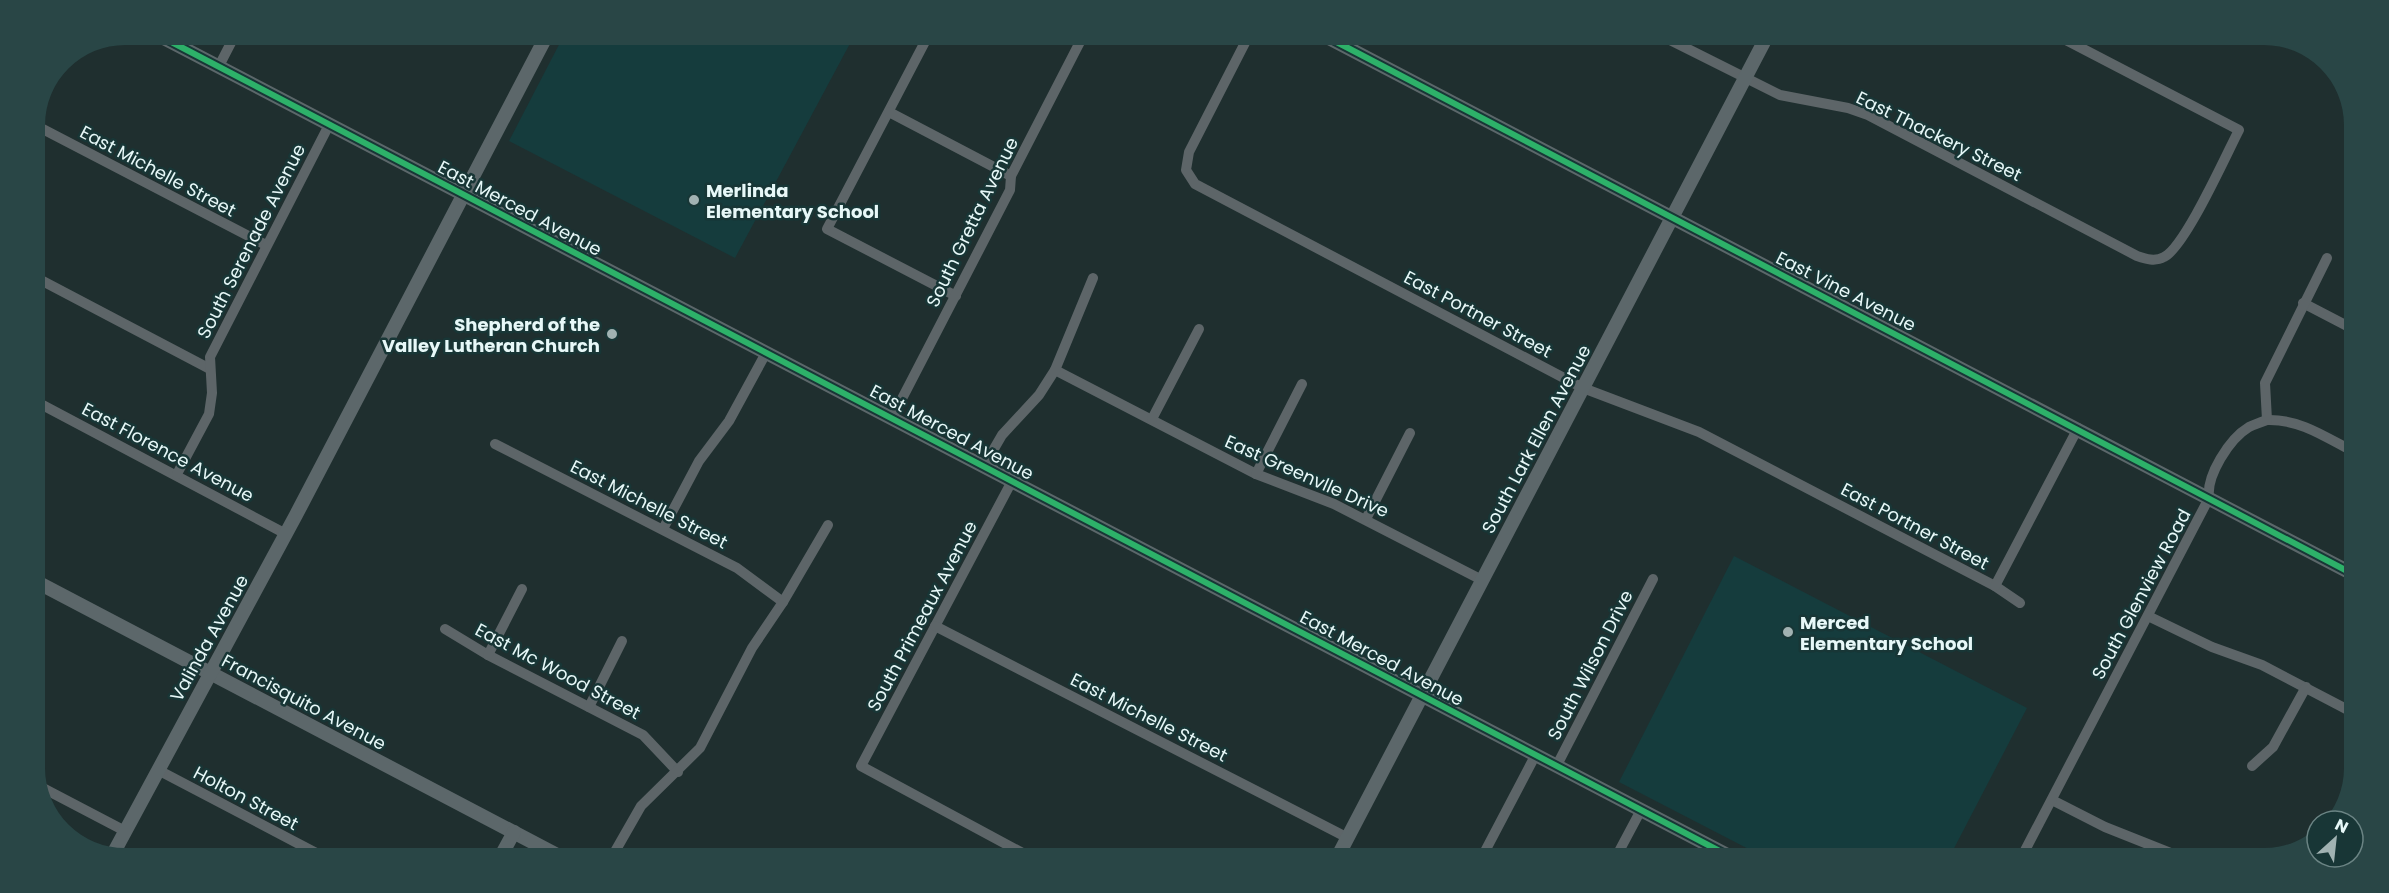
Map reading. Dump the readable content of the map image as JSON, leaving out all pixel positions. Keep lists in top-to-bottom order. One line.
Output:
{"streets":{"street":["East Thackery Street","East Michelle Street","East Merced Avenue","South Gretta Avenue","South Serenade Avenue","East Vine Avenue","East Portner Street","South Lark Ellen Avenue","East Florence Avenue","East Greenvlle Drive","South Glenview Road","South Primeaux Avenue","Valinda Avenue","South Wilson Drive","East Mc Wood Street","Francisquito Avenue","Holton Street"]},"crossings":[["East Thackery Street","South Lark Ellen Avenue"],["East Michelle Street","South Serenade Avenue"],["East Michelle Street","South Lark Ellen Avenue"],["East Michelle Street","South Primeaux Avenue"],["East Merced Avenue","South Gretta Avenue"],["East Merced Avenue","South Serenade Avenue"],["East Merced Avenue","South Lark Ellen Avenue"],["East Merced Avenue","South Primeaux Avenue"],["East Merced Avenue","Valinda Avenue"],["East Merced Avenue","South Wilson Drive"],["South Serenade Avenue","East Florence Avenue"],["East Vine Avenue","South Lark Ellen Avenue"],["East Vine Avenue","South Glenview Road"],["East Portner Street","South Lark Ellen Avenue"],["South Lark Ellen Avenue","East Greenvlle Drive"],["East Florence Avenue","Valinda Avenue"],["Valinda Avenue","Francisquito Avenue"],["Valinda Avenue","Holton Street"]],"places":["Merlinda Elementary School","Shepherd of the Valley Lutheran Church","Merced Elementary School"],"north":"top right"}
